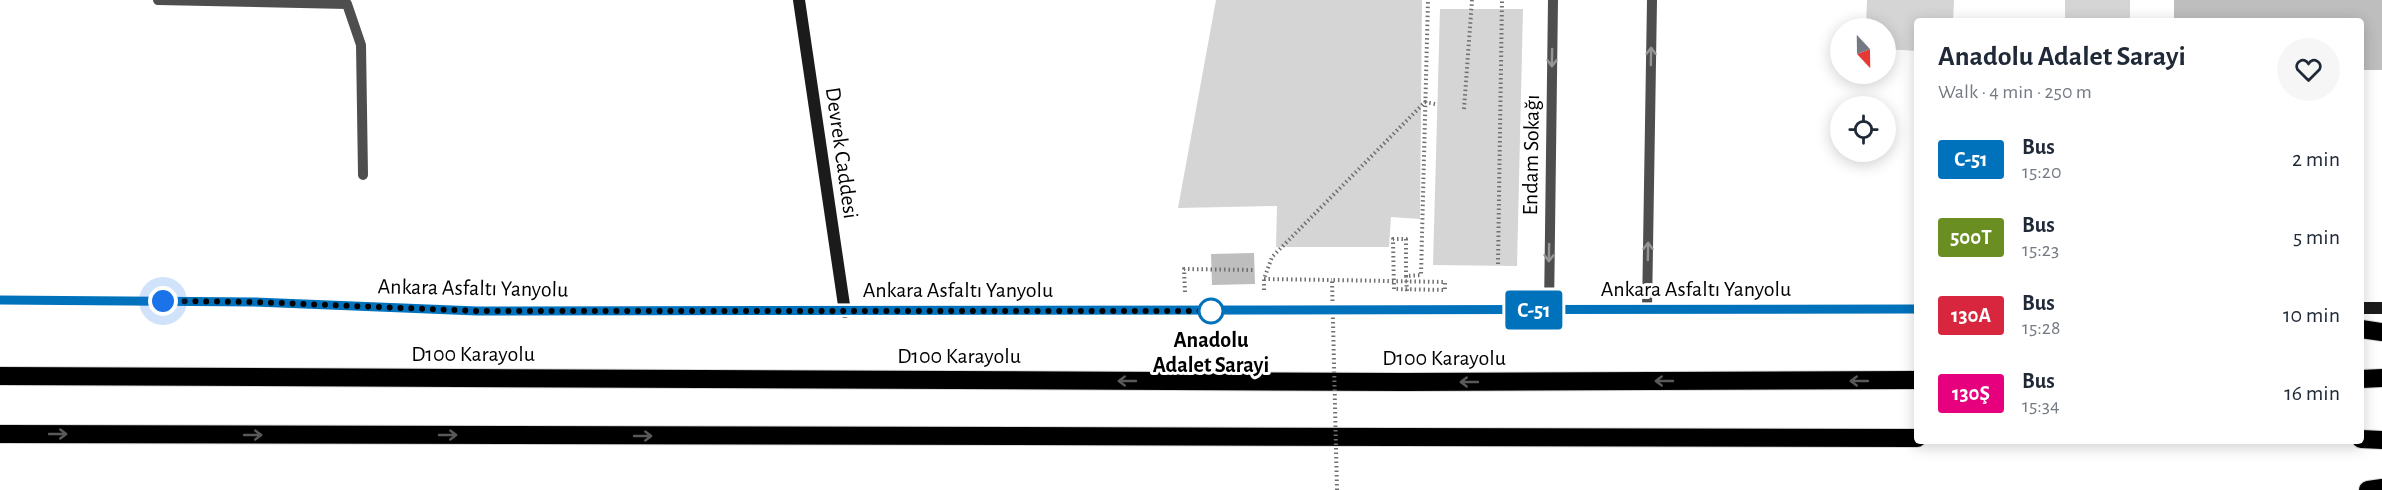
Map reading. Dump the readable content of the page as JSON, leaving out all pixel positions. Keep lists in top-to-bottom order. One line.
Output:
{"streets":{"highway":["D100 Karayolu"],"main road":["Devrek Caddesi","Ankara Asfaltı Yanyolu"],"lane":["Endam Sokağı"]},"crossings":[["Devrek Caddesi","Ankara Asfaltı Yanyolu"],["Endam Sokağı","Ankara Asfaltı Yanyolu"]],"one_way":["Endam Sokağı"],"places":["Anadolu Adalet Sarayi"],"lines":["bus line C-51"],"north":"bottom","page":{"on_map":"C-51","heading":["Anadolu Adalet Sarayi","Walk · 4 min · 250 m"],"list":[{"mark":"C-51","name":"Bus","note":"15:20","value":"2 min"},{"mark":"500T","name":"Bus","note":"15:23","value":"5 min"},{"mark":"130A","name":"Bus","note":"15:28","value":"10 min"},{"mark":"130Ş","name":"Bus","note":"15:34","value":"16 min"}]}}
